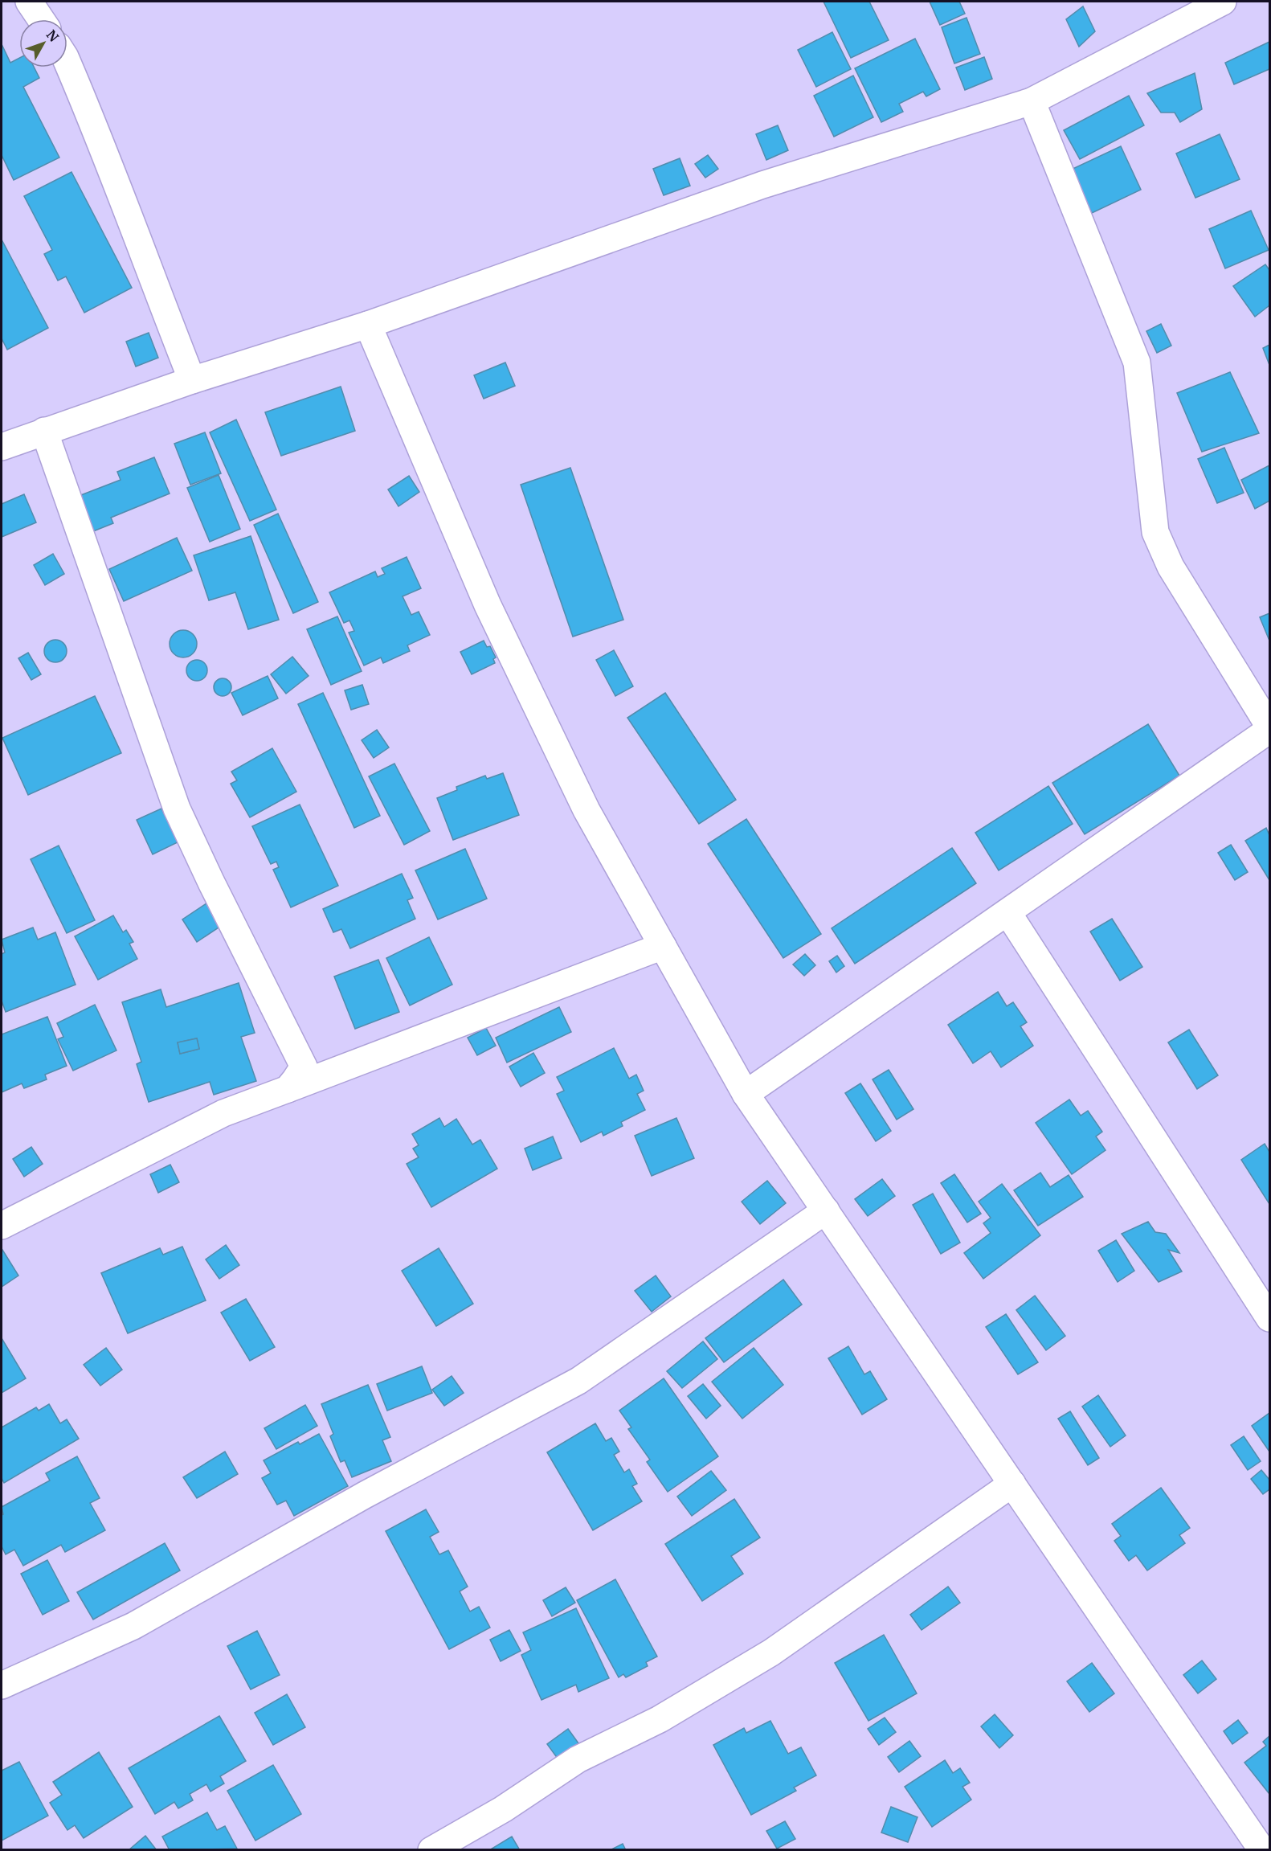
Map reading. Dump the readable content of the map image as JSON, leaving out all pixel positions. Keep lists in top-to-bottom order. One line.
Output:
{"north":"top right"}
